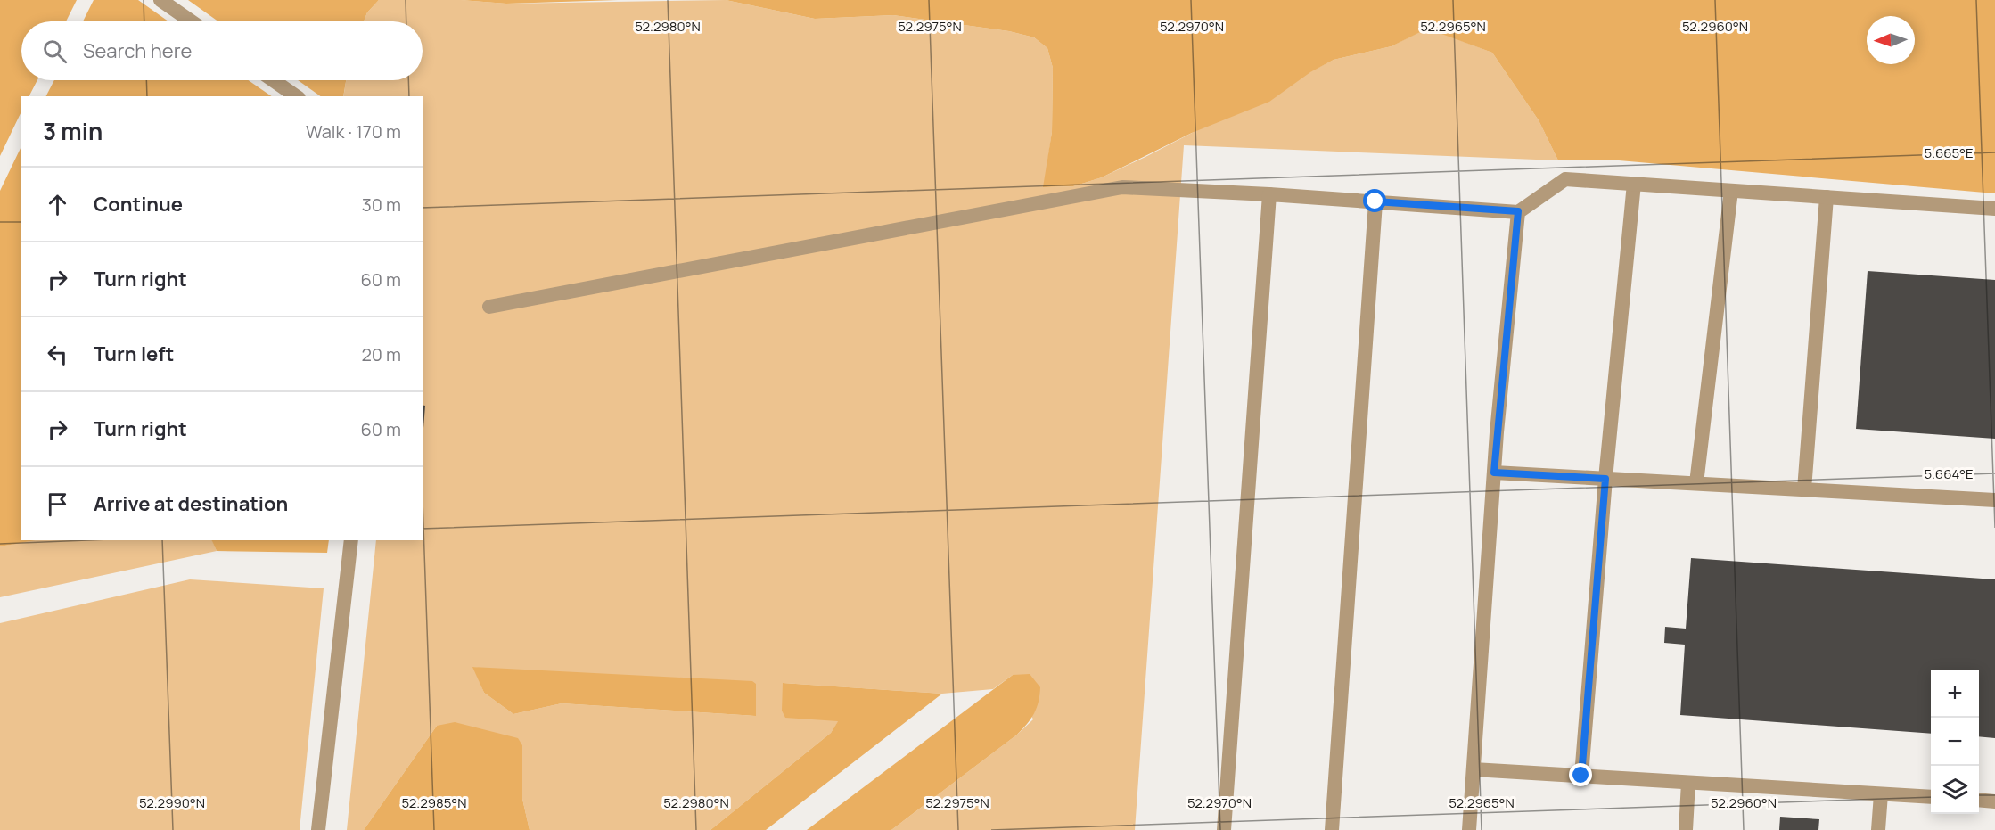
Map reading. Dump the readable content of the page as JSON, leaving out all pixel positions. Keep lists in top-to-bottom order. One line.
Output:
{"north":"left","page":{"search":"Search here","heading":["3 min","Walk · 170 m"],"list":[["Continue","30 m"],["Turn right","60 m"],["Turn left","20 m"],["Turn right","60 m"],"Arrive at destination"],"map_buttons":["+","−"]},"coordinates":["52.2980°N","52.2975°N","52.2970°N","52.2965°N","52.2960°N","5.665°E","5.664°E","52.2990°N","52.2985°N"]}
